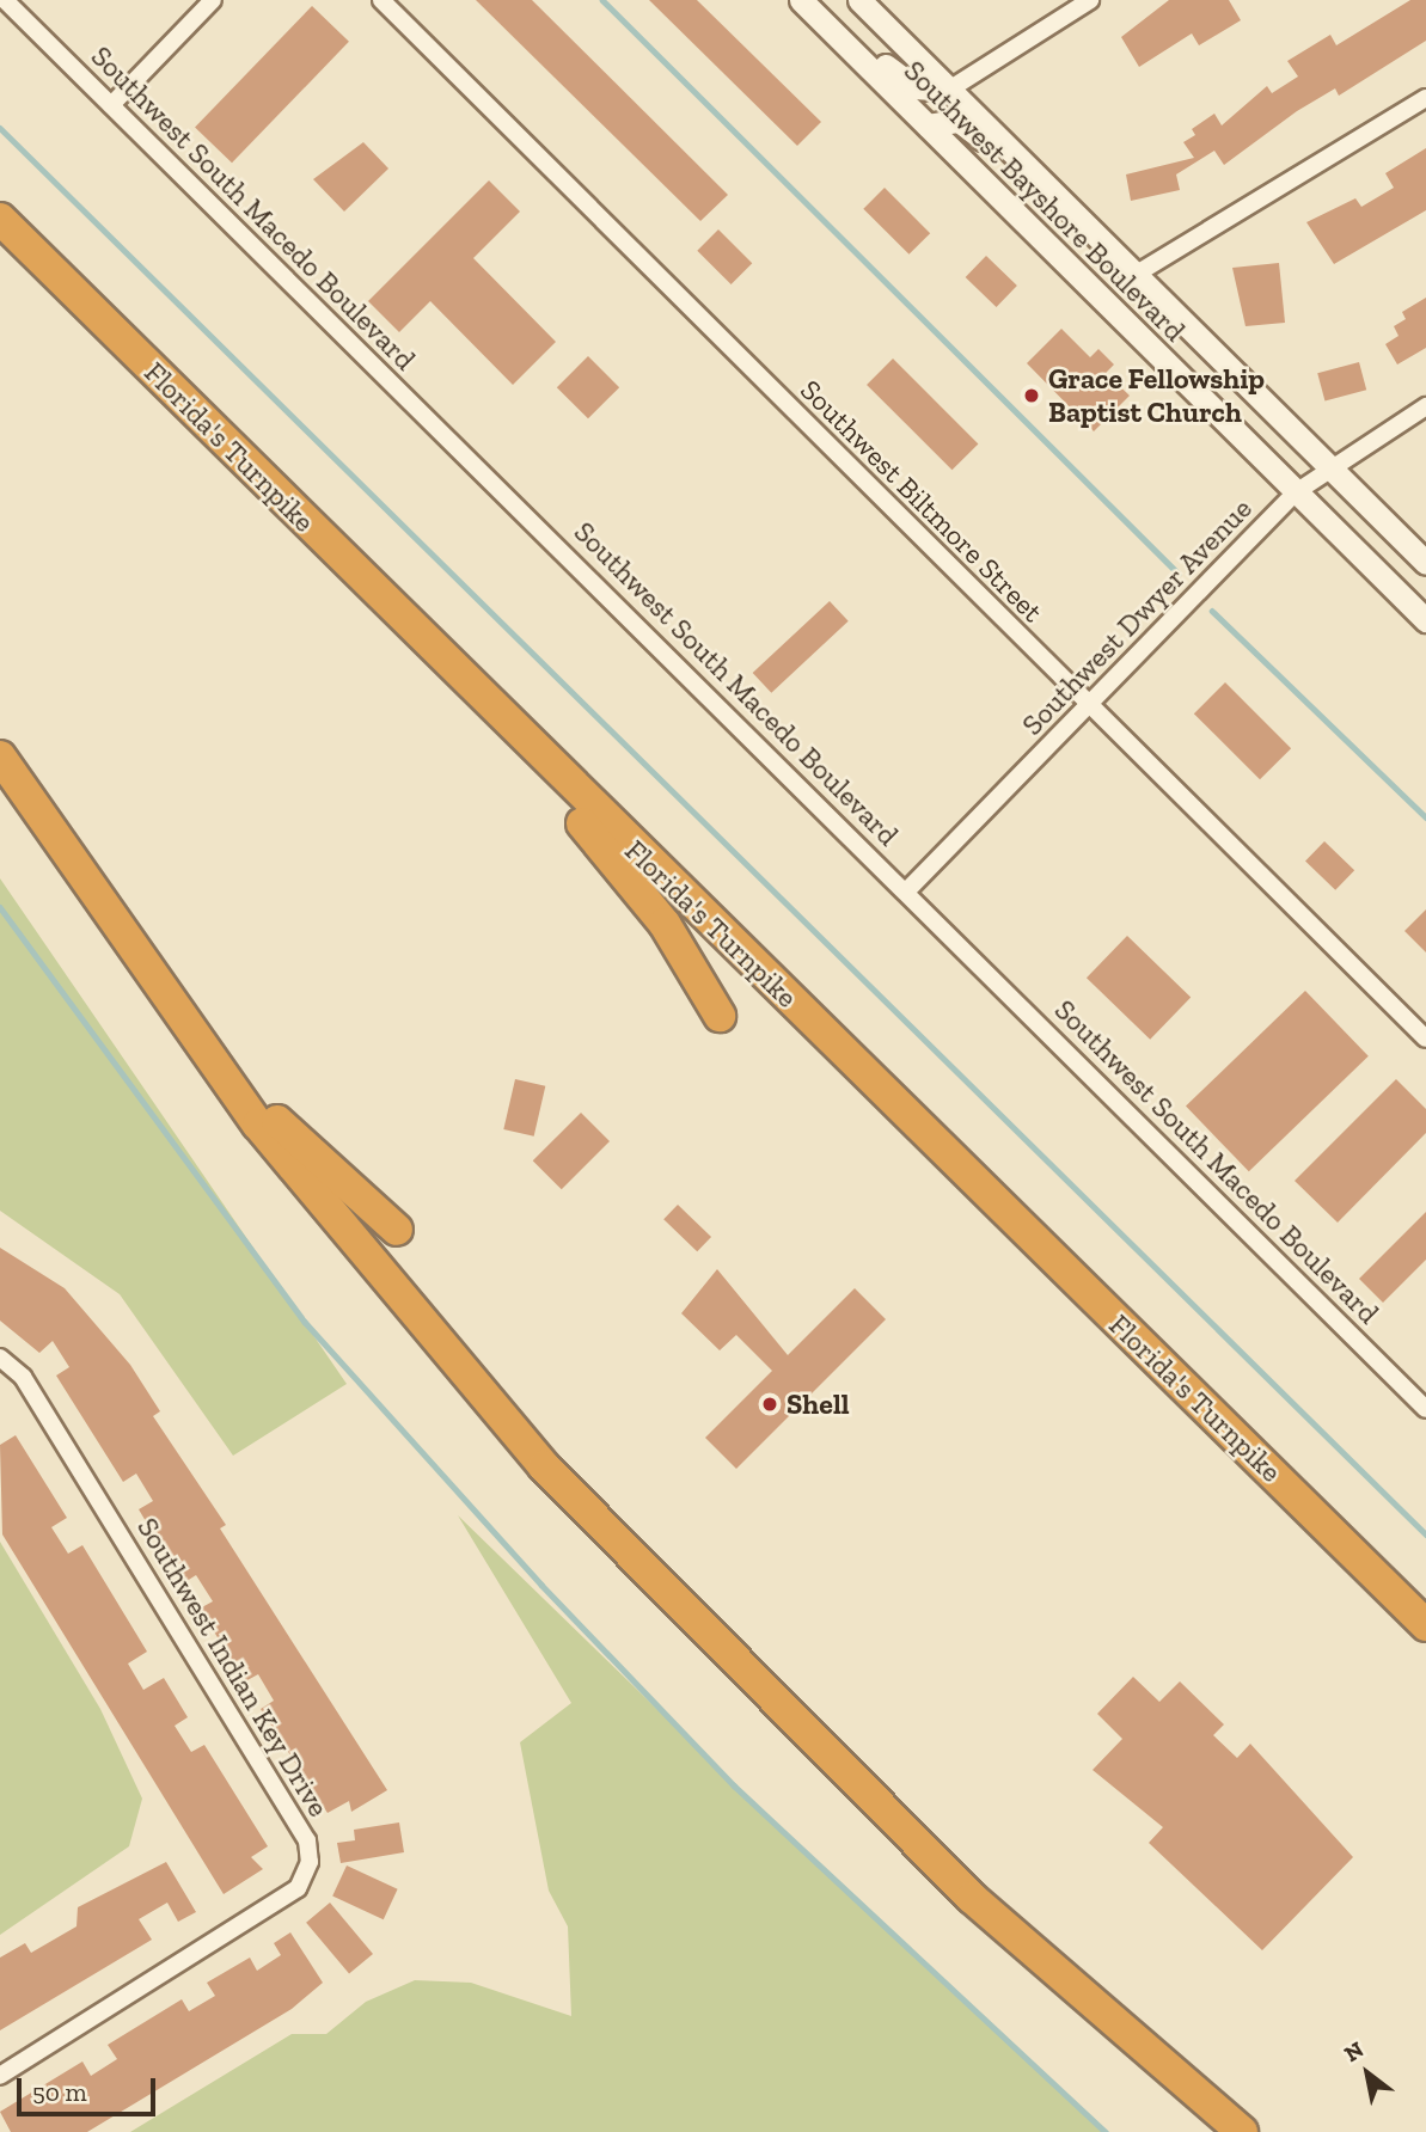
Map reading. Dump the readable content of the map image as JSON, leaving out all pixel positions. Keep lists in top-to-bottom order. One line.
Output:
{"streets":{"highway":["Florida's Turnpike"],"main road":["Southwest Bayshore Boulevard"],"street":["Southwest South Macedo Boulevard","Southwest Biltmore Street","Southwest Dwyer Avenue","Southwest Indian Key Drive"]},"crossings":[["Southwest Bayshore Boulevard","Southwest Dwyer Avenue"],["Southwest South Macedo Boulevard","Southwest Dwyer Avenue"],["Southwest Biltmore Street","Southwest Dwyer Avenue"]],"places":["Grace Fellowship Baptist Church","Shell"],"scale_bar":"50 m","north":"top left"}
